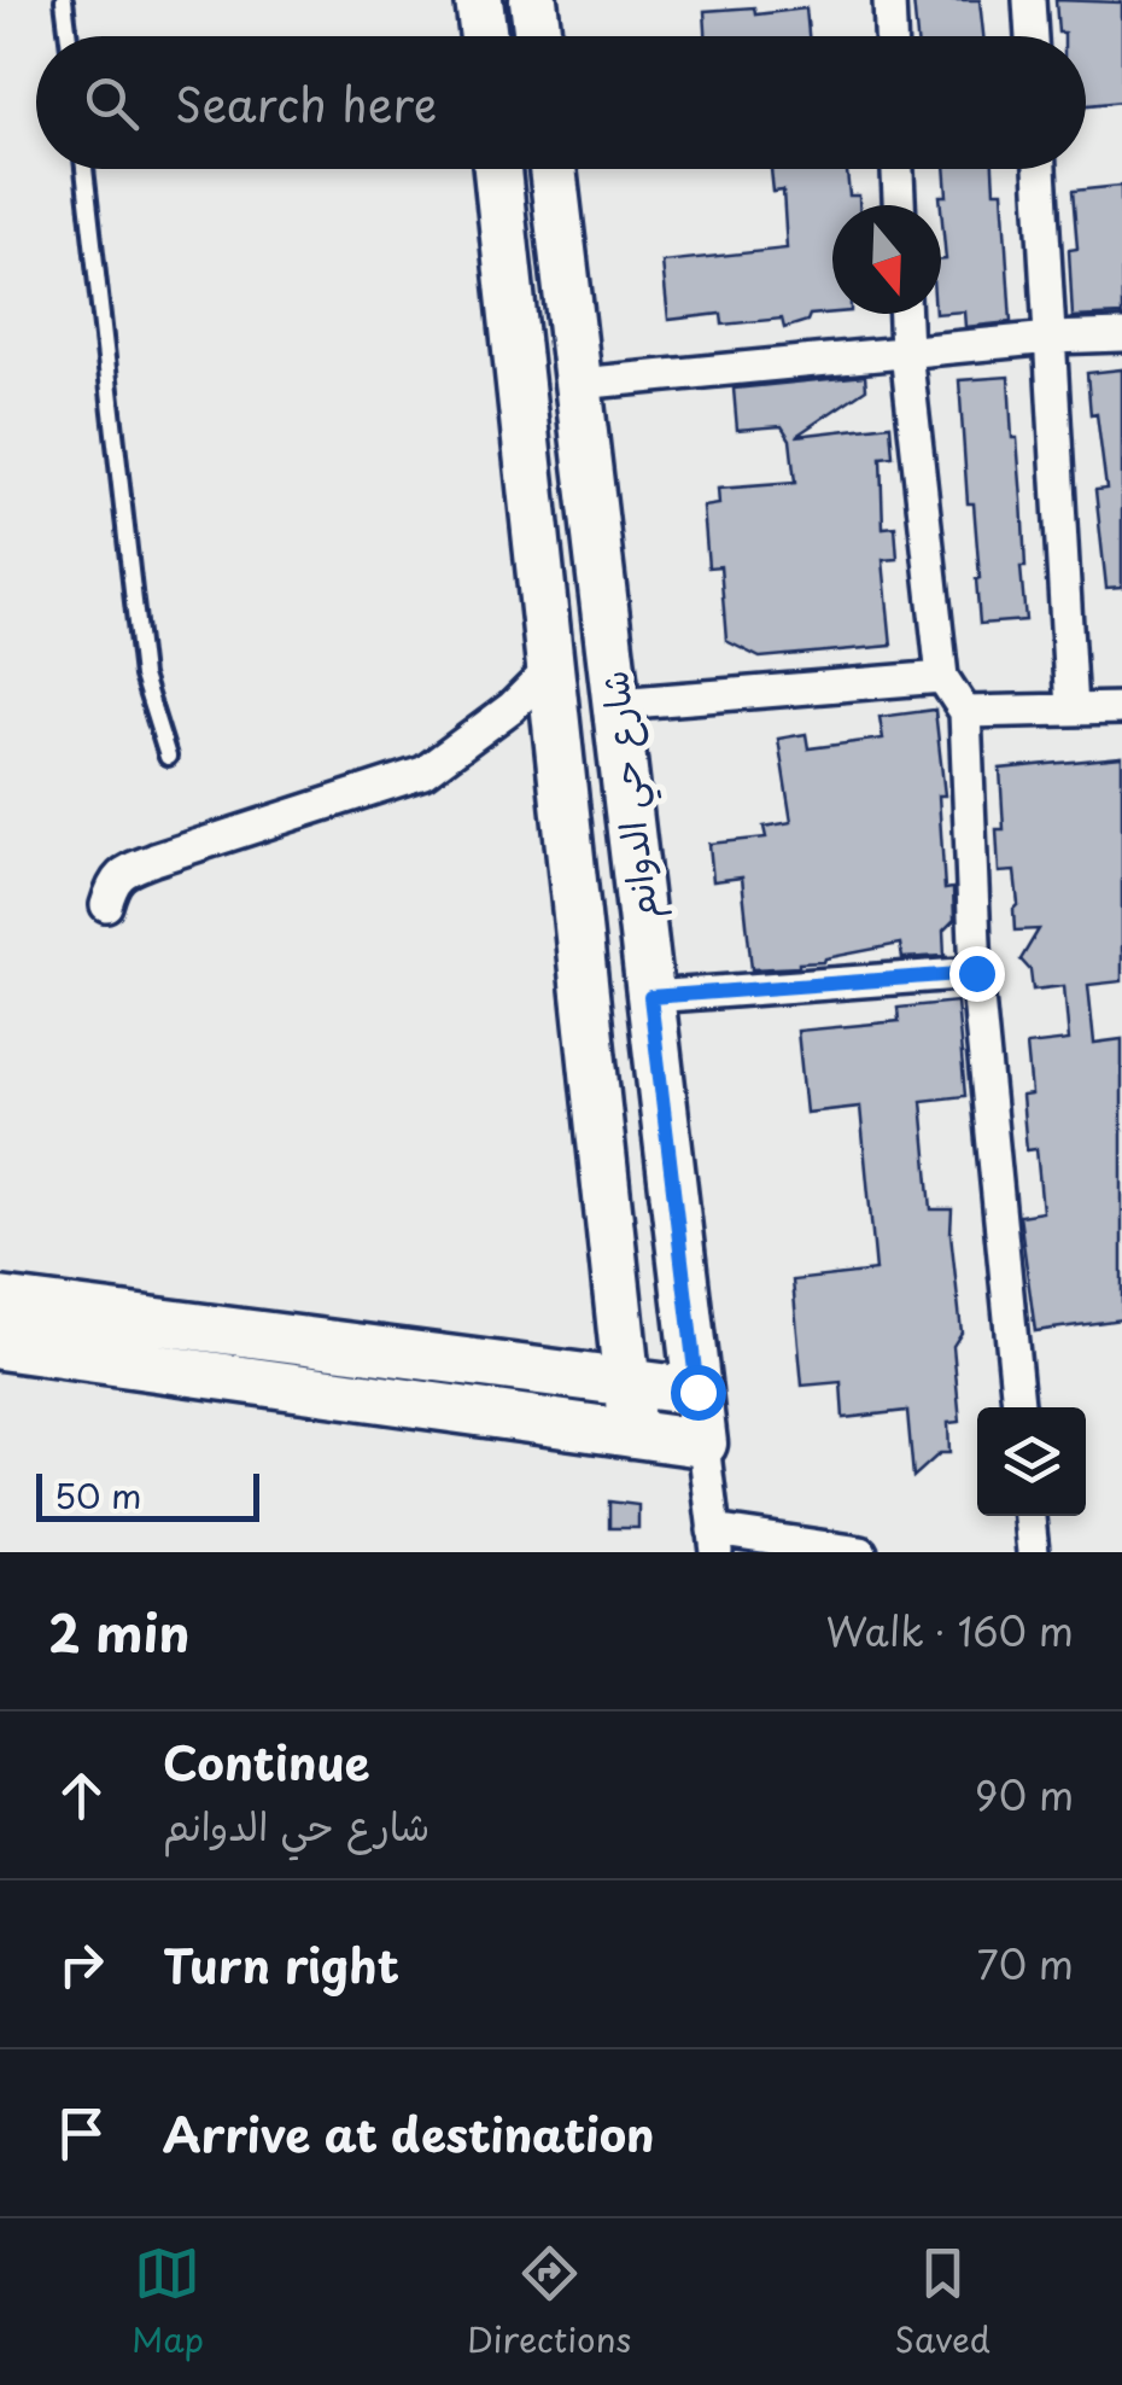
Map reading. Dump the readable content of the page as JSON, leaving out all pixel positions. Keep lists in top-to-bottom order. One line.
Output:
{"streets":{"main road":["شارع حي الدوانم"]},"scale_bar":"50 m","north":"bottom","page":{"search":"Search here","scale":"50 m","heading":["2 min","Walk · 160 m"],"list":[["Continue","شارع حي الدوانم","90 m"],["Turn right","70 m"],"Arrive at destination"],"nav":["Map","Directions","Saved"]}}
